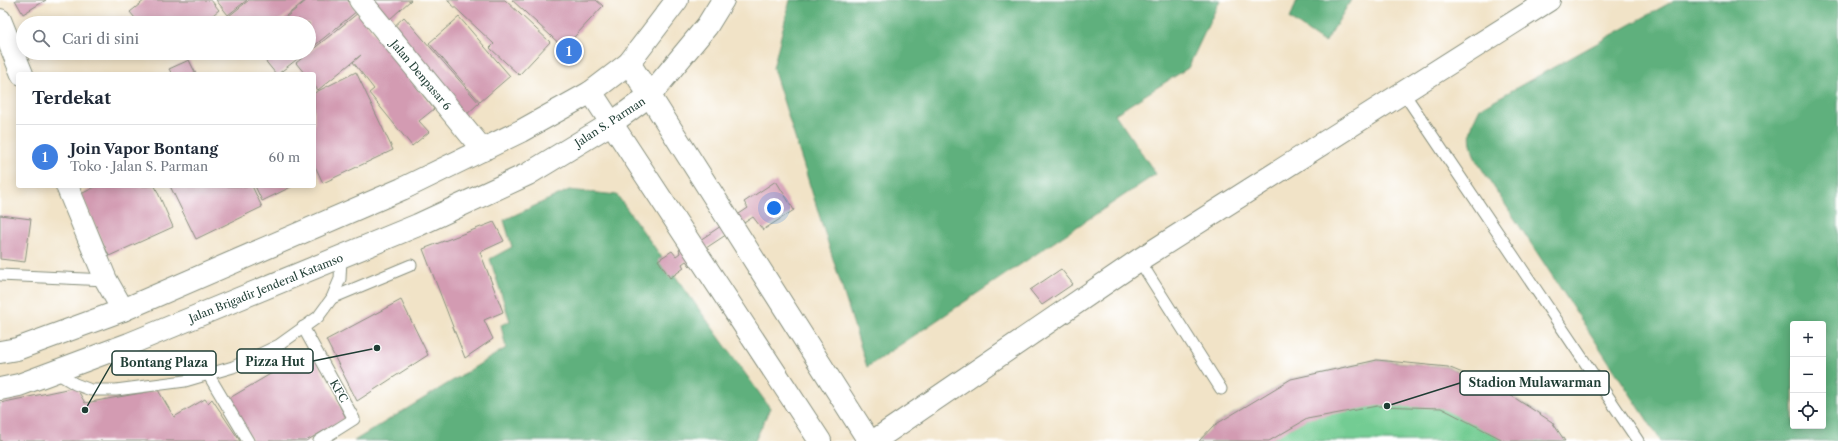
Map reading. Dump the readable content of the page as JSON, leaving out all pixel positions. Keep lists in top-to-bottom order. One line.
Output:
{"streets":{"street":["Jalan Denpasar 6","Jalan S. Parman","Jalan Brigadir Jenderal Katamso"],"lane":["KFC"]},"crossings":[["Jalan S. Parman","Jalan Brigadir Jenderal Katamso"]],"places":["Pizza Hut","Stadion Mulawarman","Bontang Plaza"],"page":{"search":"Cari di sini","pins":"1","heading":"Terdekat","list":[{"mark":"1","name":"Join Vapor Bontang","note":"Toko · Jalan S. Parman","value":"60 m"}],"map_buttons":["+","−"]}}
